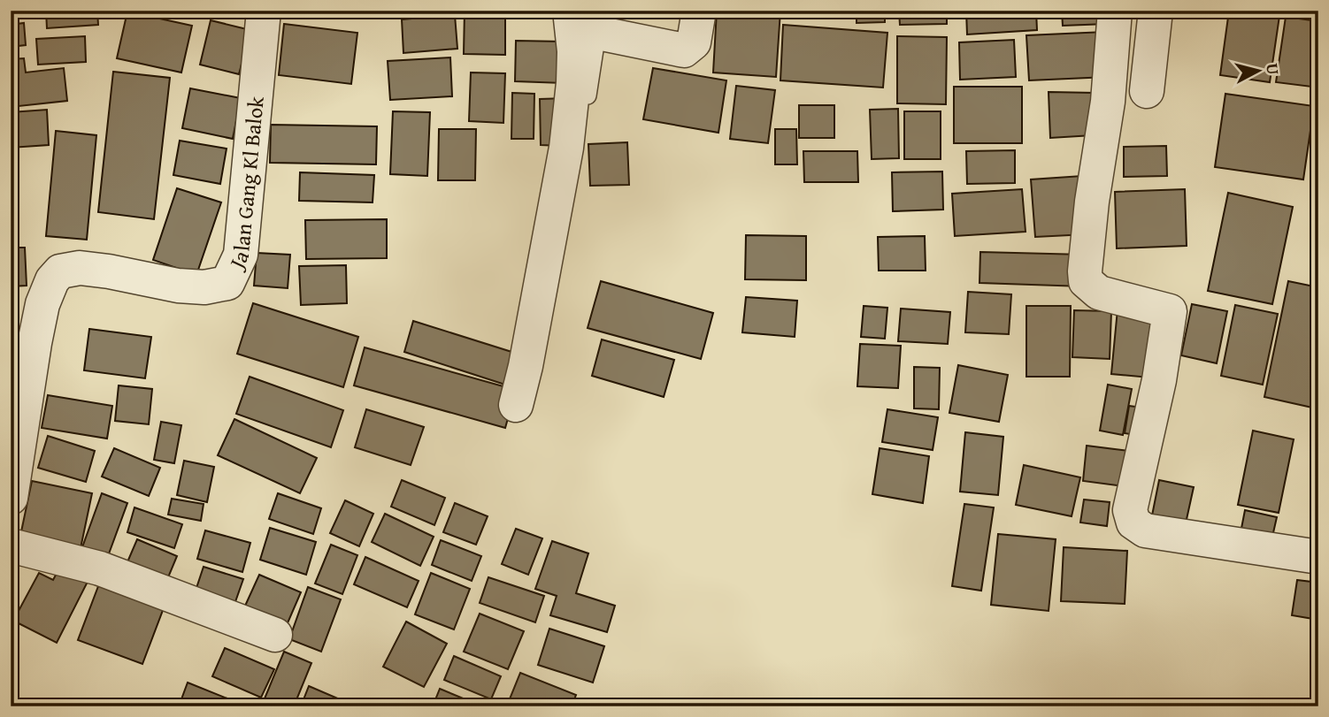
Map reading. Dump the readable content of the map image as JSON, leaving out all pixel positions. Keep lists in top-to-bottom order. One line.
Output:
{"streets":{"street":["Jalan Gang Kl Balok"]},"north":"right"}
